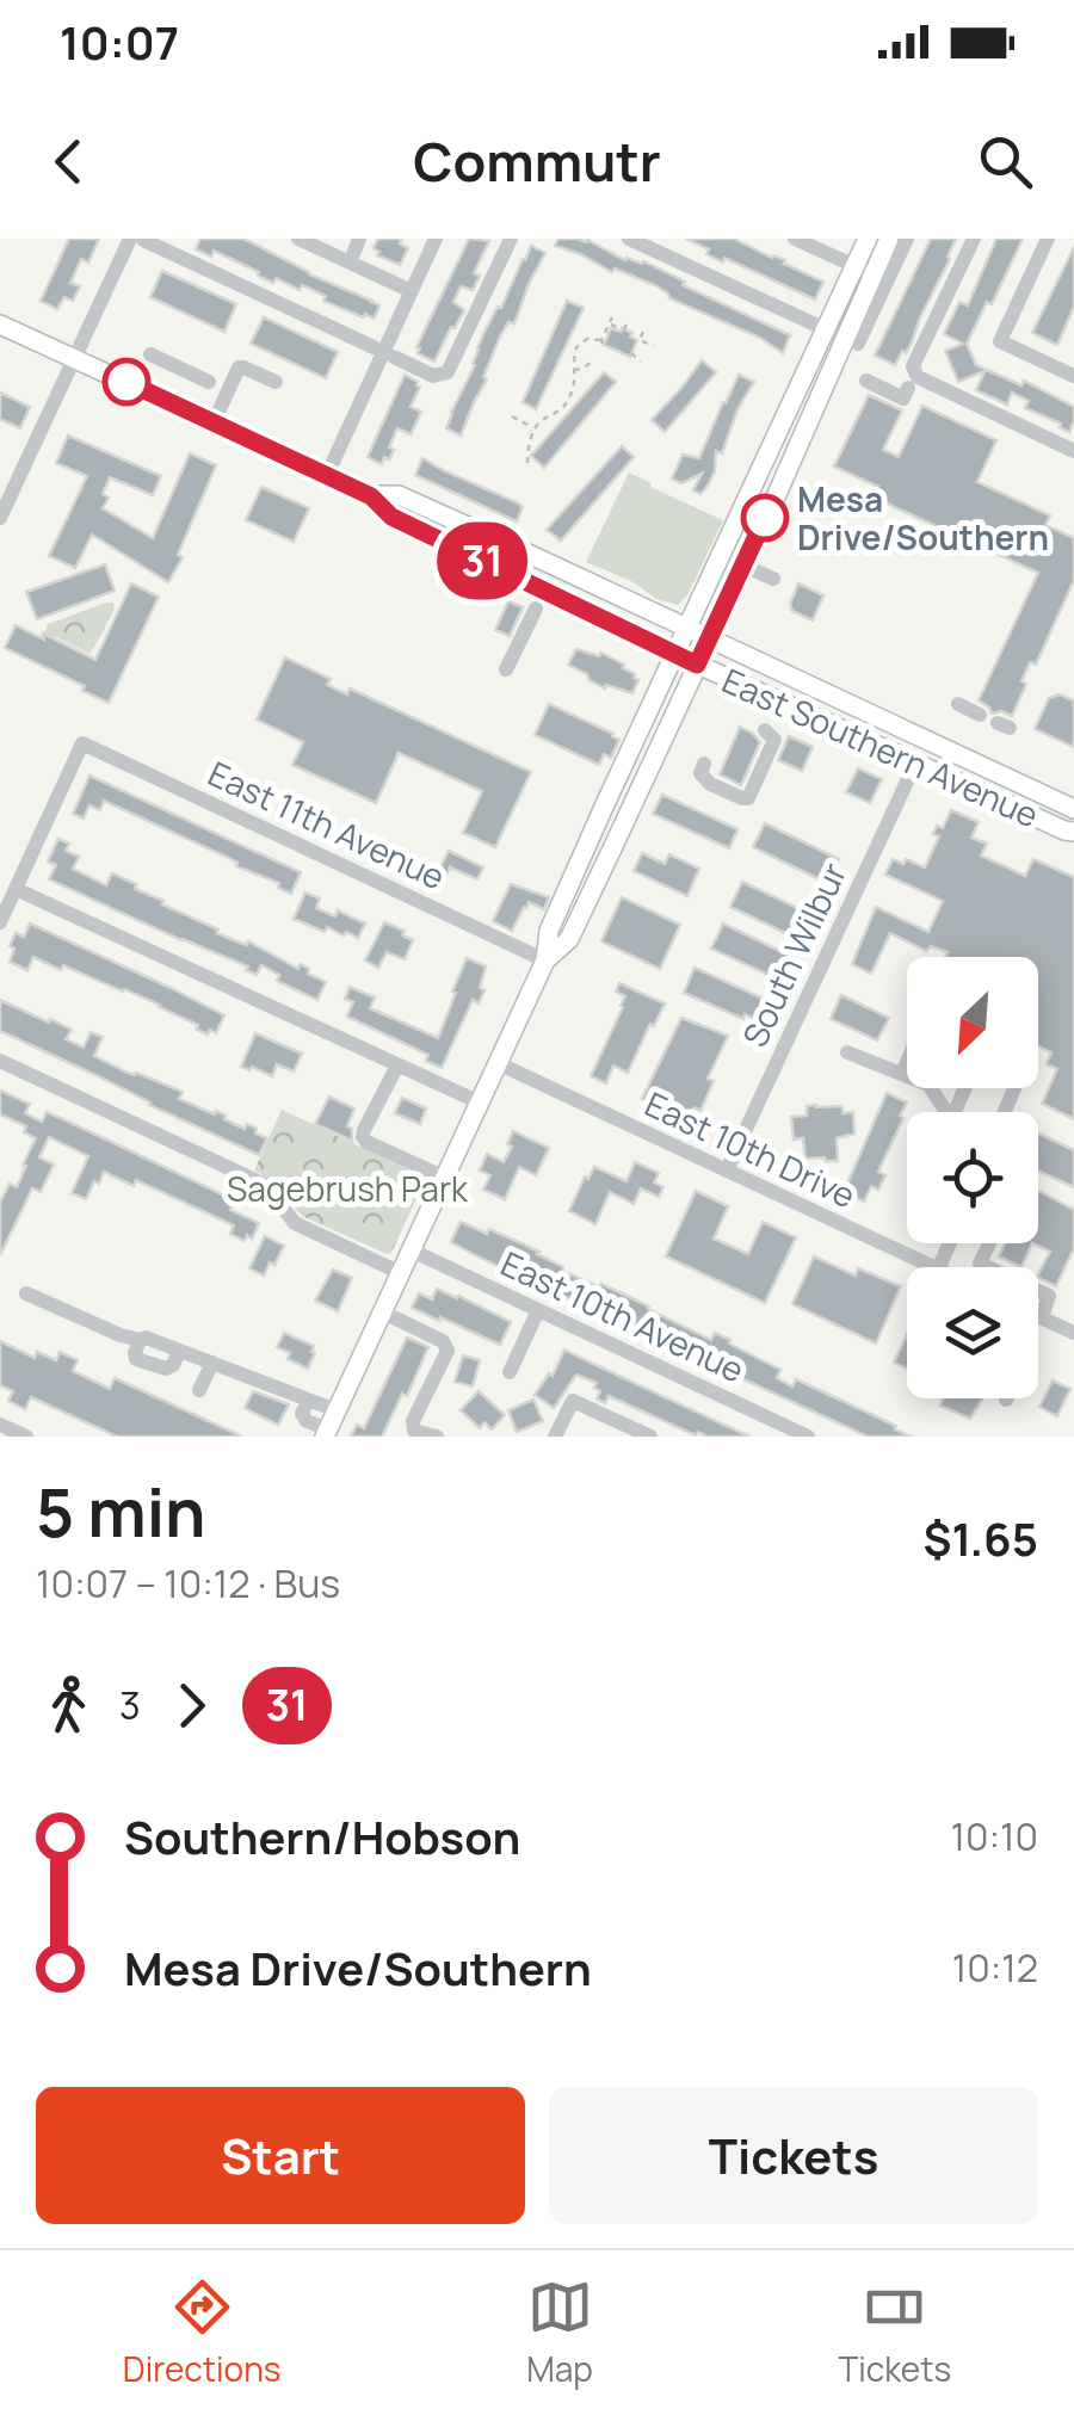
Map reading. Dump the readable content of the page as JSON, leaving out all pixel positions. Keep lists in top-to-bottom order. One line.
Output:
{"streets":{"main road":["East Southern Avenue"],"street":["East 11th Avenue","South Wilbur","East 10th Drive","East 10th Avenue"]},"crossings":[["East Southern Avenue","South Wilbur"],["South Wilbur","East 10th Drive"]],"parks":["Sagebrush Park"],"places":["Mesa Drive/Southern"],"lines":["bus line 31"],"north":"bottom left","page":{"status":"10:07","header":"Commutr","on_map":"31","heading":["5 min","10:07 – 10:12 · Bus","$1.65"],"legs":["3","31"],"list":[{"name":"Southern/Hobson","value":"10:10"},{"name":"Mesa Drive/Southern","value":"10:12"}],"buttons":["Start","Tickets"],"tabs":["Directions","Map","Tickets"]}}
